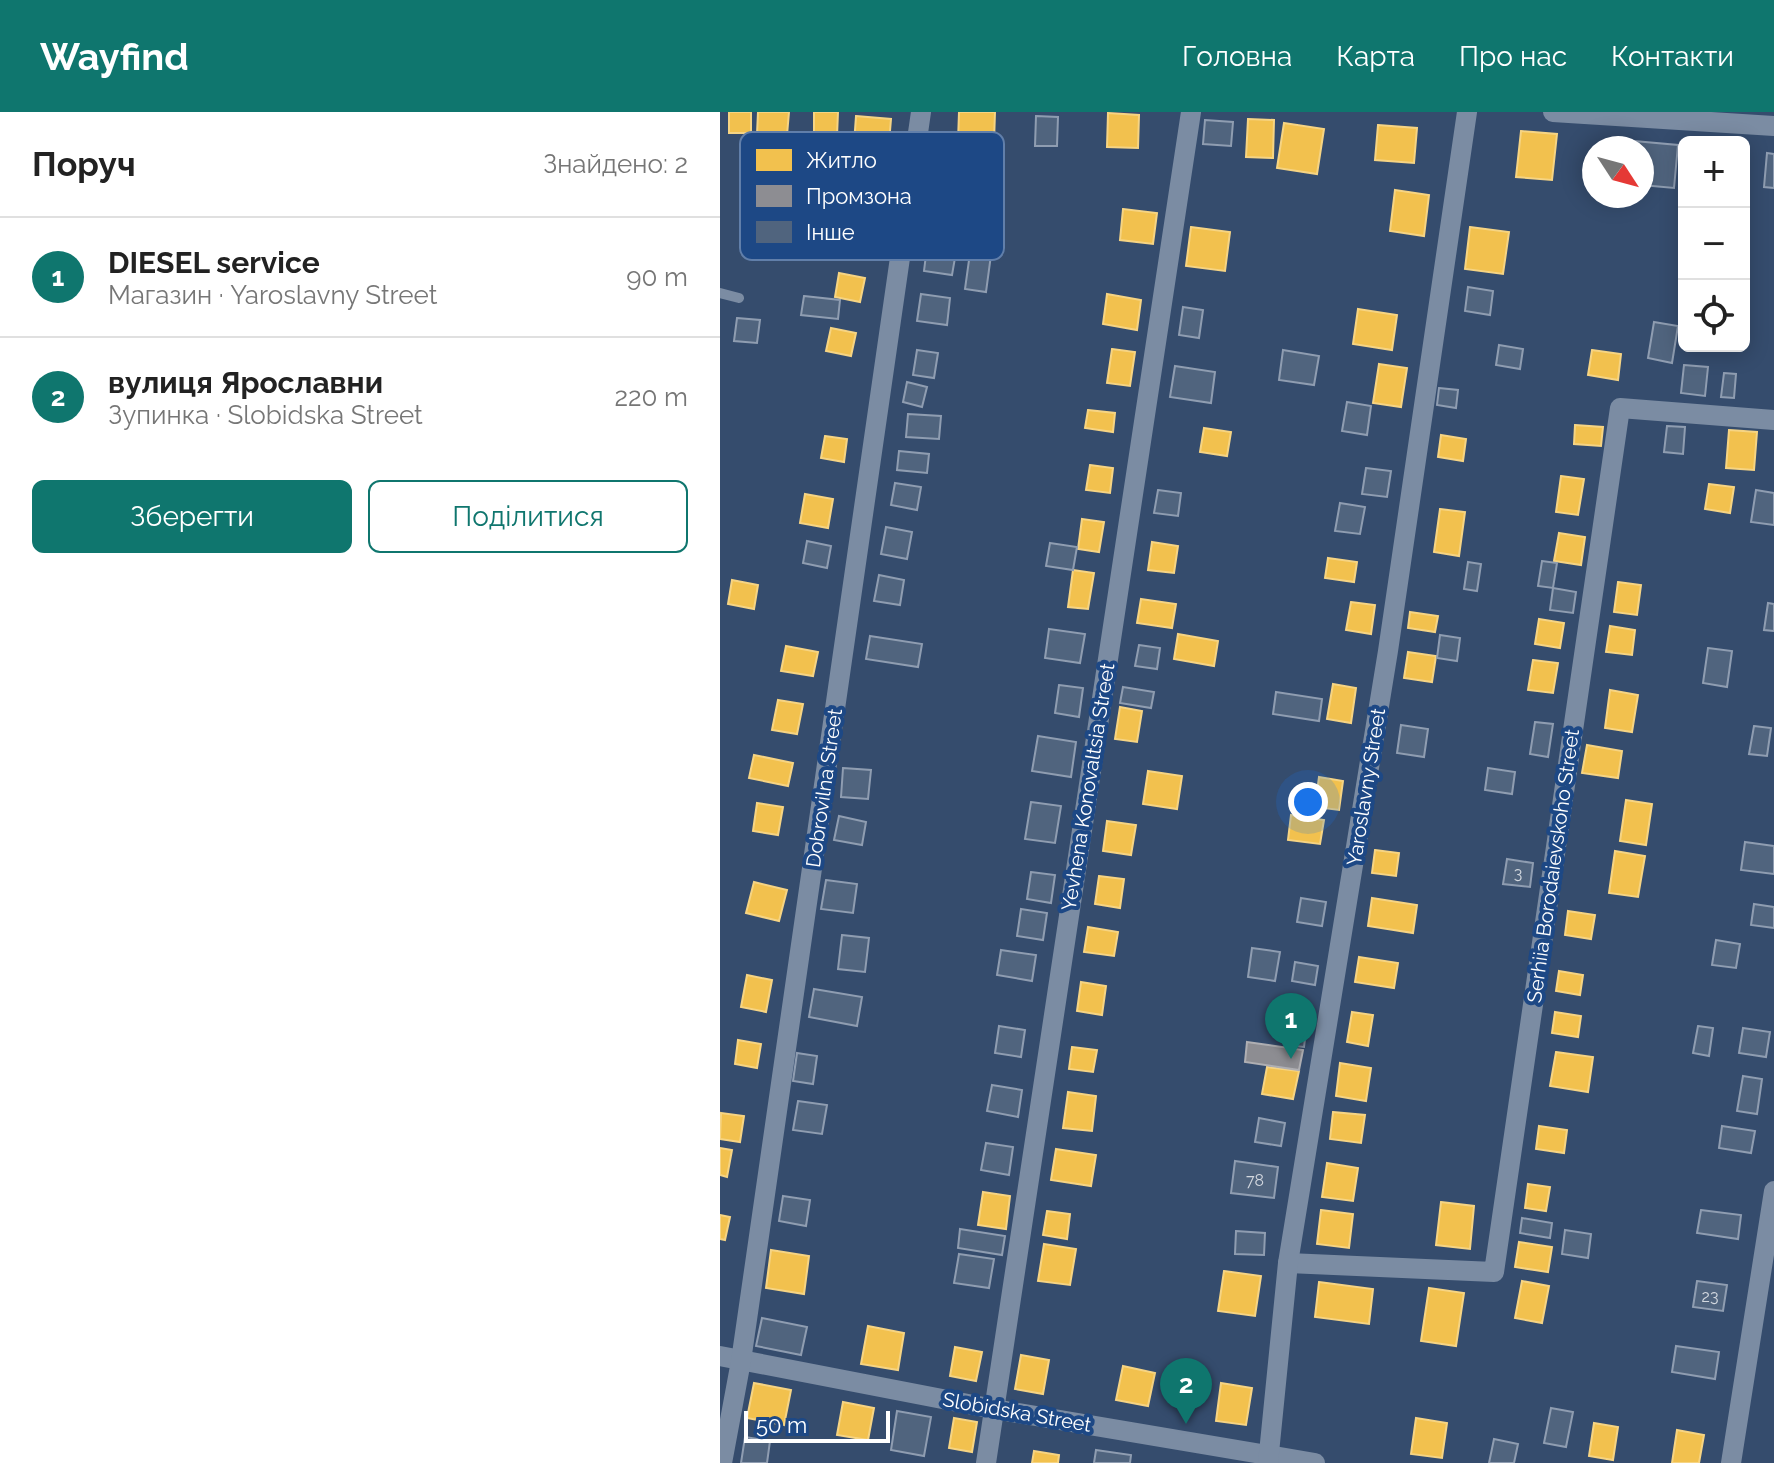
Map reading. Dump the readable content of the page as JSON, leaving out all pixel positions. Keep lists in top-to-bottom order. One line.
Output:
{"streets":{"street":["Yevhena Konovaltsia Street","Yaroslavny Street","Dobrovilna Street","Serhiia Borodaievskoho Street","Slobidska Street"]},"crossings":[["Yevhena Konovaltsia Street","Slobidska Street"],["Yaroslavny Street","Serhiia Borodaievskoho Street"],["Yaroslavny Street","Slobidska Street"],["Dobrovilna Street","Slobidska Street"]],"house_numbers":["3","78","23"],"legend":["Житло","Промзона","Інше"],"scale_bar":"50 m","north":"bottom right","page":{"header":"Wayfind","nav":["Головна","Карта","Про нас","Контакти"],"heading":["Поруч","Знайдено: 2"],"map_buttons":["+","−"],"list":[{"mark":"1","name":"DIESEL service","note":"Магазин · Yaroslavny Street","value":"90 m"},{"mark":"2","name":"вулиця Ярославни","note":"Зупинка · Slobidska Street","value":"220 m"}],"buttons":["Зберегти","Поділитися"],"pins":["1","2"],"scale":"50 m"}}
